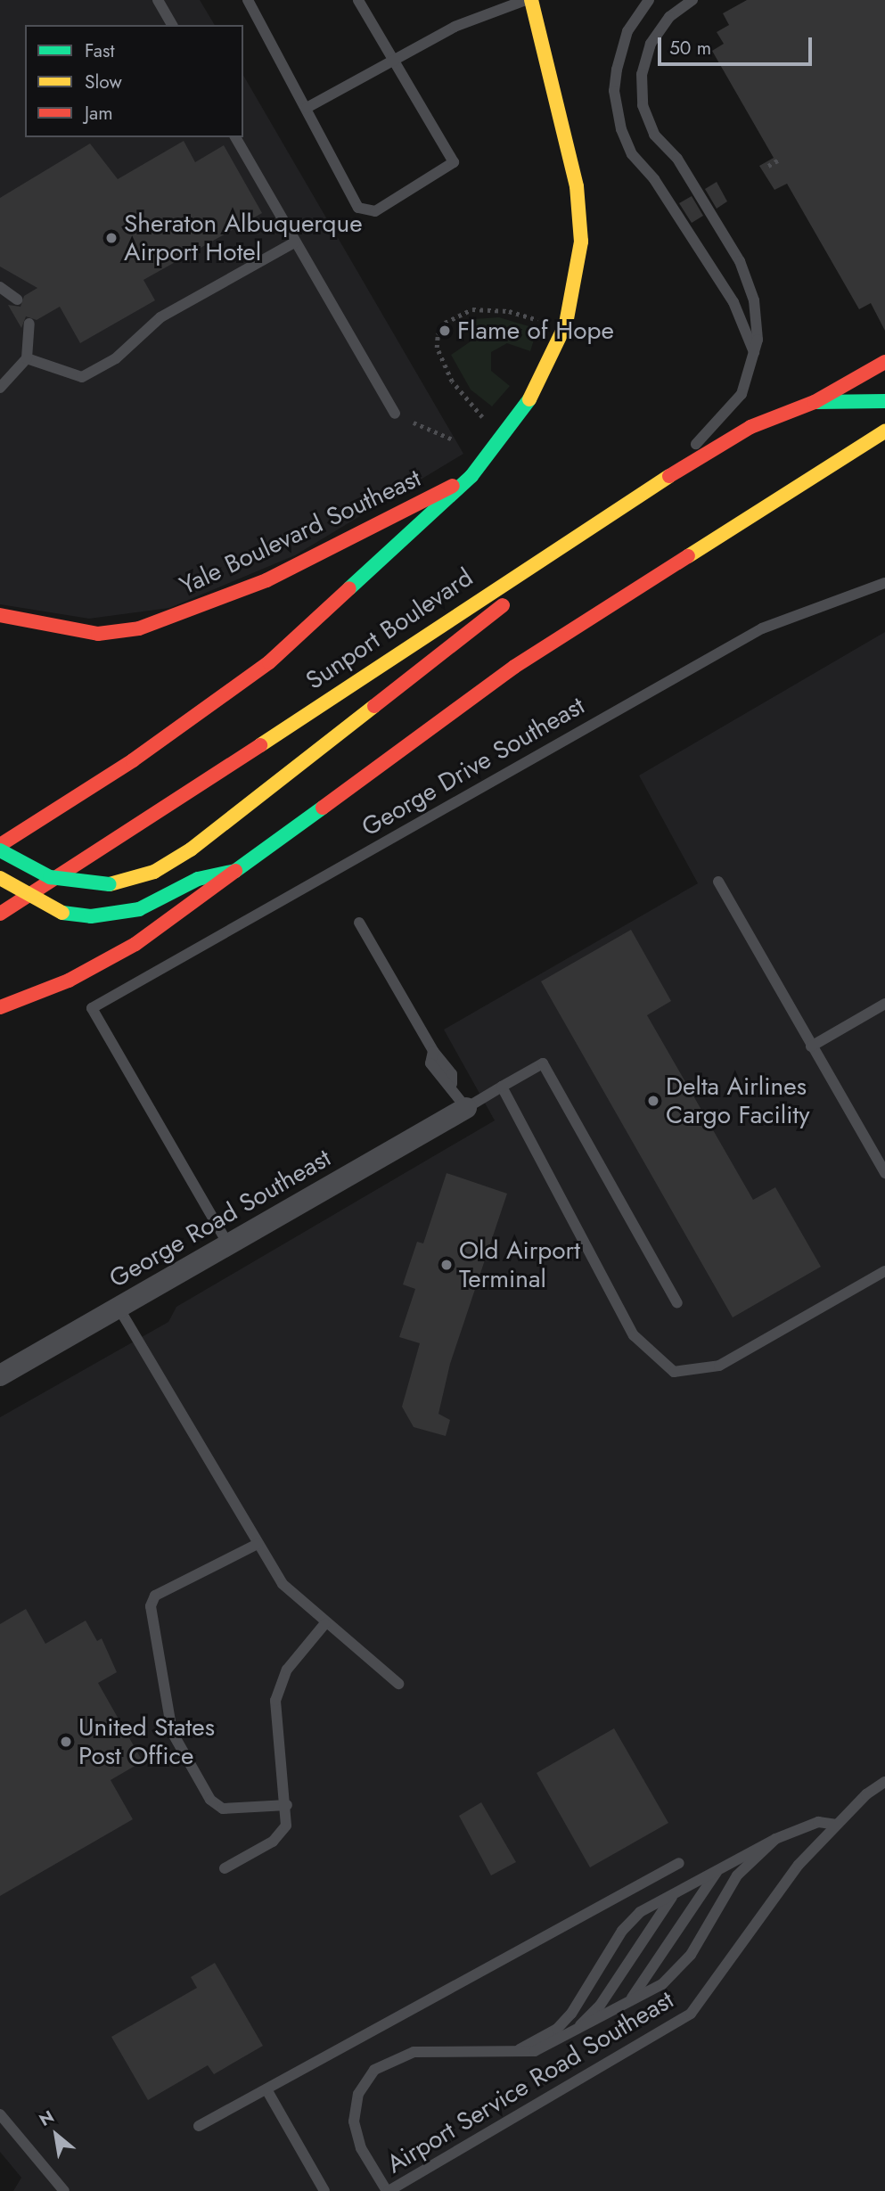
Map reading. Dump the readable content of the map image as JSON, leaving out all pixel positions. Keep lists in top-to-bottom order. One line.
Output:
{"streets":{"main road":["Yale Boulevard Southeast","Sunport Boulevard"],"street":["George Road Southeast"],"lane":["George Drive Southeast","Airport Service Road Southeast"]},"crossings":[["Yale Boulevard Southeast","Sunport Boulevard"],["George Drive Southeast","George Road Southeast"]],"places":["Sheraton Albuquerque Airport Hotel","Flame of Hope","Delta Airlines Cargo Facility","Old Airport Terminal","United States Post Office"],"legend":["Fast","Slow","Jam"],"scale_bar":"50 m","north":"top left"}
